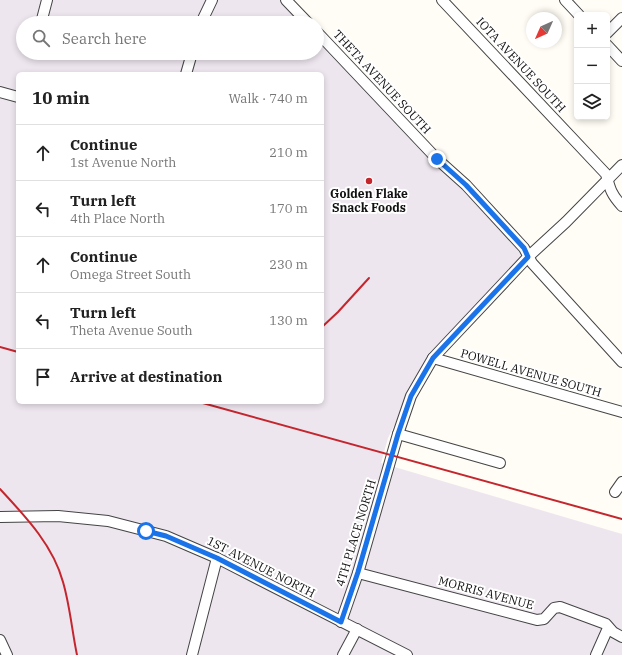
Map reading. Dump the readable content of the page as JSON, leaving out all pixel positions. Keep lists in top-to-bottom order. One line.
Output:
{"streets":{"street":["IOTA AVENUE SOUTH","THETA AVENUE SOUTH","POWELL AVENUE SOUTH","4TH PLACE NORTH","1ST AVENUE NORTH","MORRIS AVENUE"]},"crossings":[["IOTA AVENUE SOUTH","4TH PLACE NORTH"],["THETA AVENUE SOUTH","4TH PLACE NORTH"],["POWELL AVENUE SOUTH","4TH PLACE NORTH"],["4TH PLACE NORTH","1ST AVENUE NORTH"],["4TH PLACE NORTH","MORRIS AVENUE"]],"places":["Golden Flake Snack Foods"],"north":"bottom left","page":{"map_buttons":["+","−"],"search":"Search here","heading":["10 min","Walk · 740 m"],"list":[["Continue","1st Avenue North","210 m"],["Turn left","4th Place North","170 m"],["Continue","Omega Street South","230 m"],["Turn left","Theta Avenue South","130 m"],"Arrive at destination"]}}
